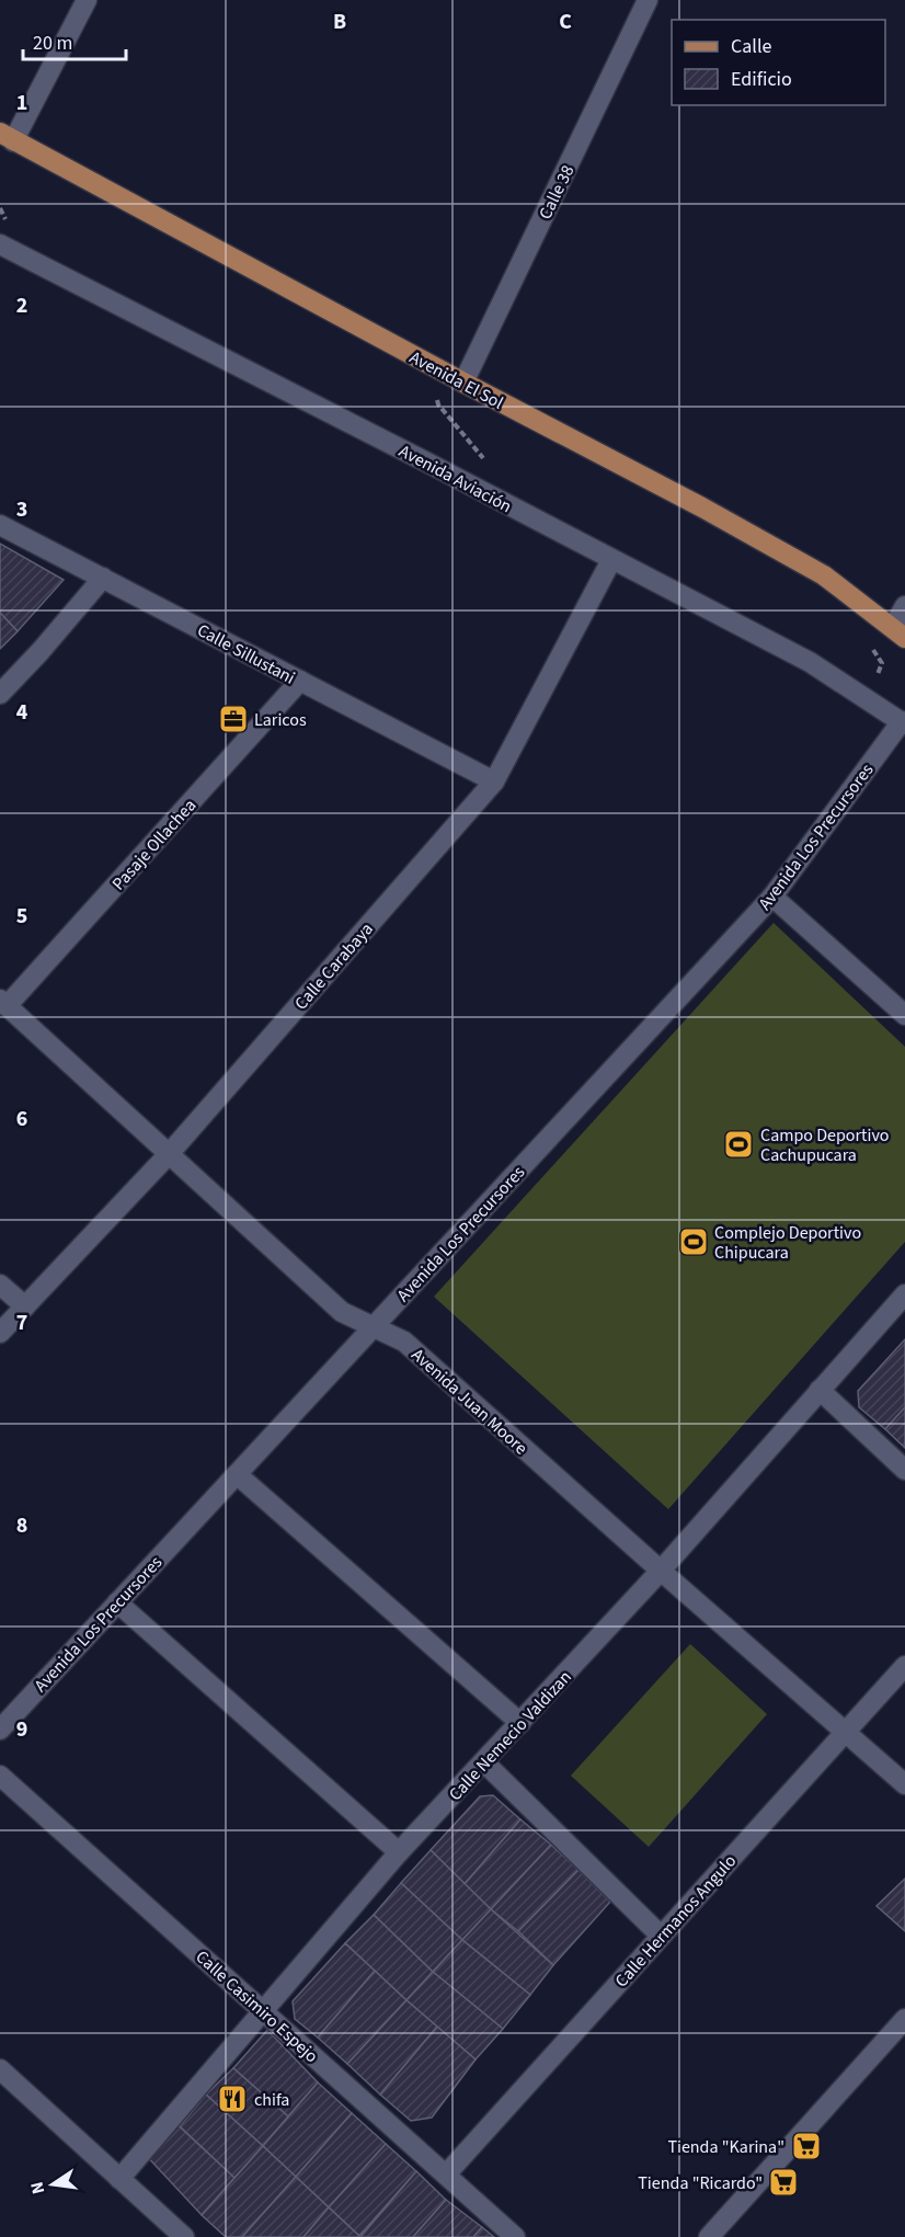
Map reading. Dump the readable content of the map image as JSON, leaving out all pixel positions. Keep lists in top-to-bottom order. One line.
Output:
{"streets":{"main road":["Avenida El Sol"],"street":["Calle 38","Avenida Aviación","Calle Sillustani","Avenida Los Precursores","Pasaje Ollachea","Calle Carabaya","Avenida Juan Moore","Calle Nemecio Valdizan","Calle Hermanos Angulo","Calle Casimiro Espejo"]},"crossings":[["Calle 38","Avenida El Sol"],["Avenida Aviación","Avenida Los Precursores"],["Avenida Aviación","Calle Carabaya"],["Calle Sillustani","Pasaje Ollachea"],["Calle Sillustani","Calle Carabaya"],["Avenida Los Precursores","Avenida Juan Moore"],["Pasaje Ollachea","Avenida Juan Moore"],["Calle Carabaya","Avenida Juan Moore"],["Avenida Juan Moore","Calle Nemecio Valdizan"],["Avenida Juan Moore","Calle Hermanos Angulo"],["Calle Nemecio Valdizan","Calle Casimiro Espejo"],["Calle Hermanos Angulo","Calle Casimiro Espejo"]],"places":{"office":["Laricos"],"sports":["Campo Deportivo Cachupucara","Complejo Deportivo Chipucara"],"restaurant":["chifa"],"supermarket":["Tienda \"Karina\"","Tienda \"Ricardo\""]},"legend":["Calle","Edificio"],"scale_bar":"20 m","north":"left","grid":{"columns":["B","C"],"rows":["1","2","3","4","5","6","7","8","9"]}}
